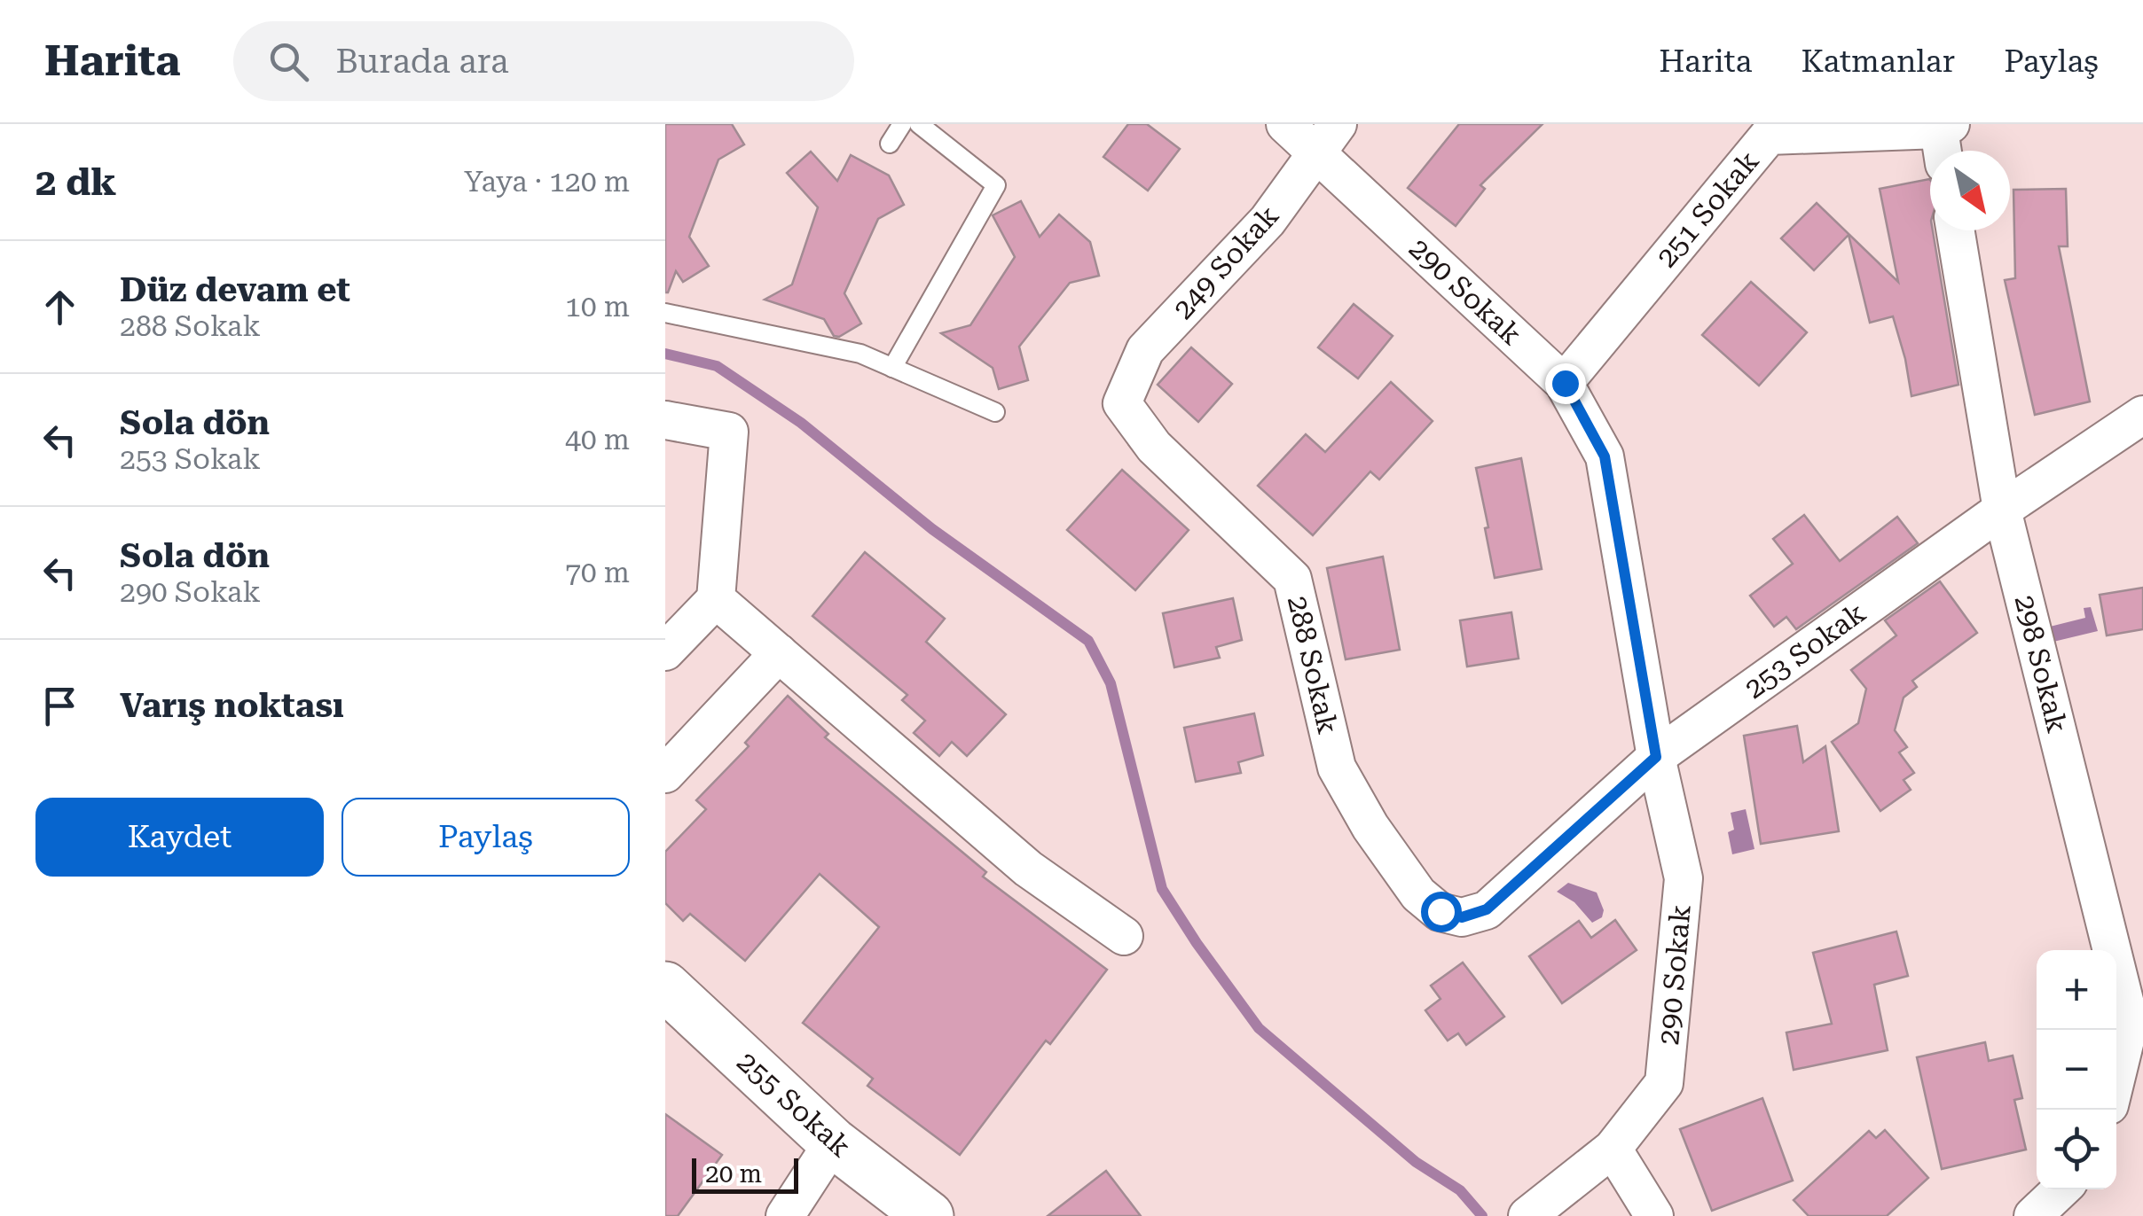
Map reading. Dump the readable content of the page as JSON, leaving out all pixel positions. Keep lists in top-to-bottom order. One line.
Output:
{"streets":{"street":["251 Sokak","249 Sokak","290 Sokak","253 Sokak","298 Sokak","288 Sokak","255 Sokak"]},"crossings":[["251 Sokak","290 Sokak"],["249 Sokak","290 Sokak"],["249 Sokak","288 Sokak"],["290 Sokak","253 Sokak"],["253 Sokak","298 Sokak"],["253 Sokak","288 Sokak"]],"scale_bar":"20 m","north":"bottom right","page":{"header":"Harita","search":"Burada ara","nav":["Harita","Katmanlar","Paylaş"],"heading":["2 dk","Yaya · 120 m"],"list":[["Düz devam et","288 Sokak","10 m"],["Sola dön","253 Sokak","40 m"],["Sola dön","290 Sokak","70 m"],"Varış noktası"],"buttons":["Kaydet","Paylaş"],"map_buttons":["+","−"],"scale":"20 m"}}
